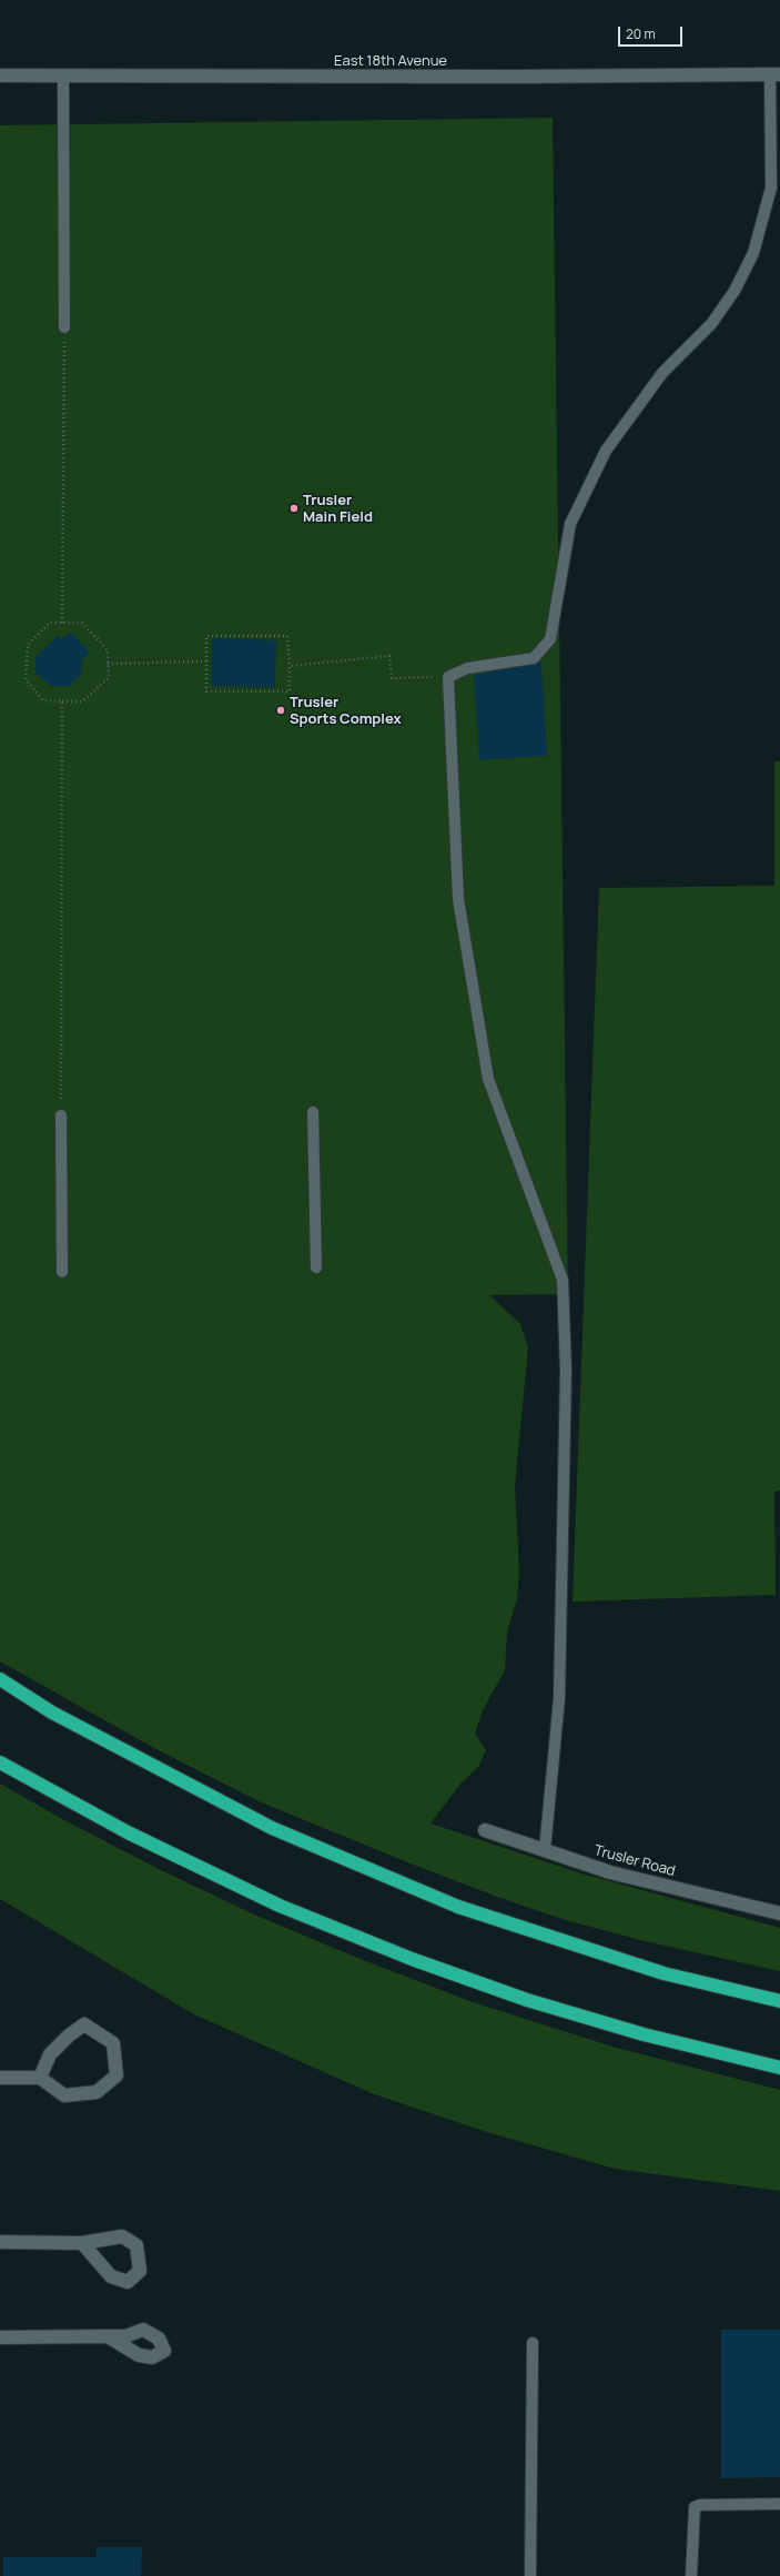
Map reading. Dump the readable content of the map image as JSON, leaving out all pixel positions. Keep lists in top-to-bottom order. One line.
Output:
{"streets":{"street":["East 18th Avenue","Trusler Road"]},"places":["Trusler Main Field","Trusler Sports Complex"],"scale_bar":"20 m"}
